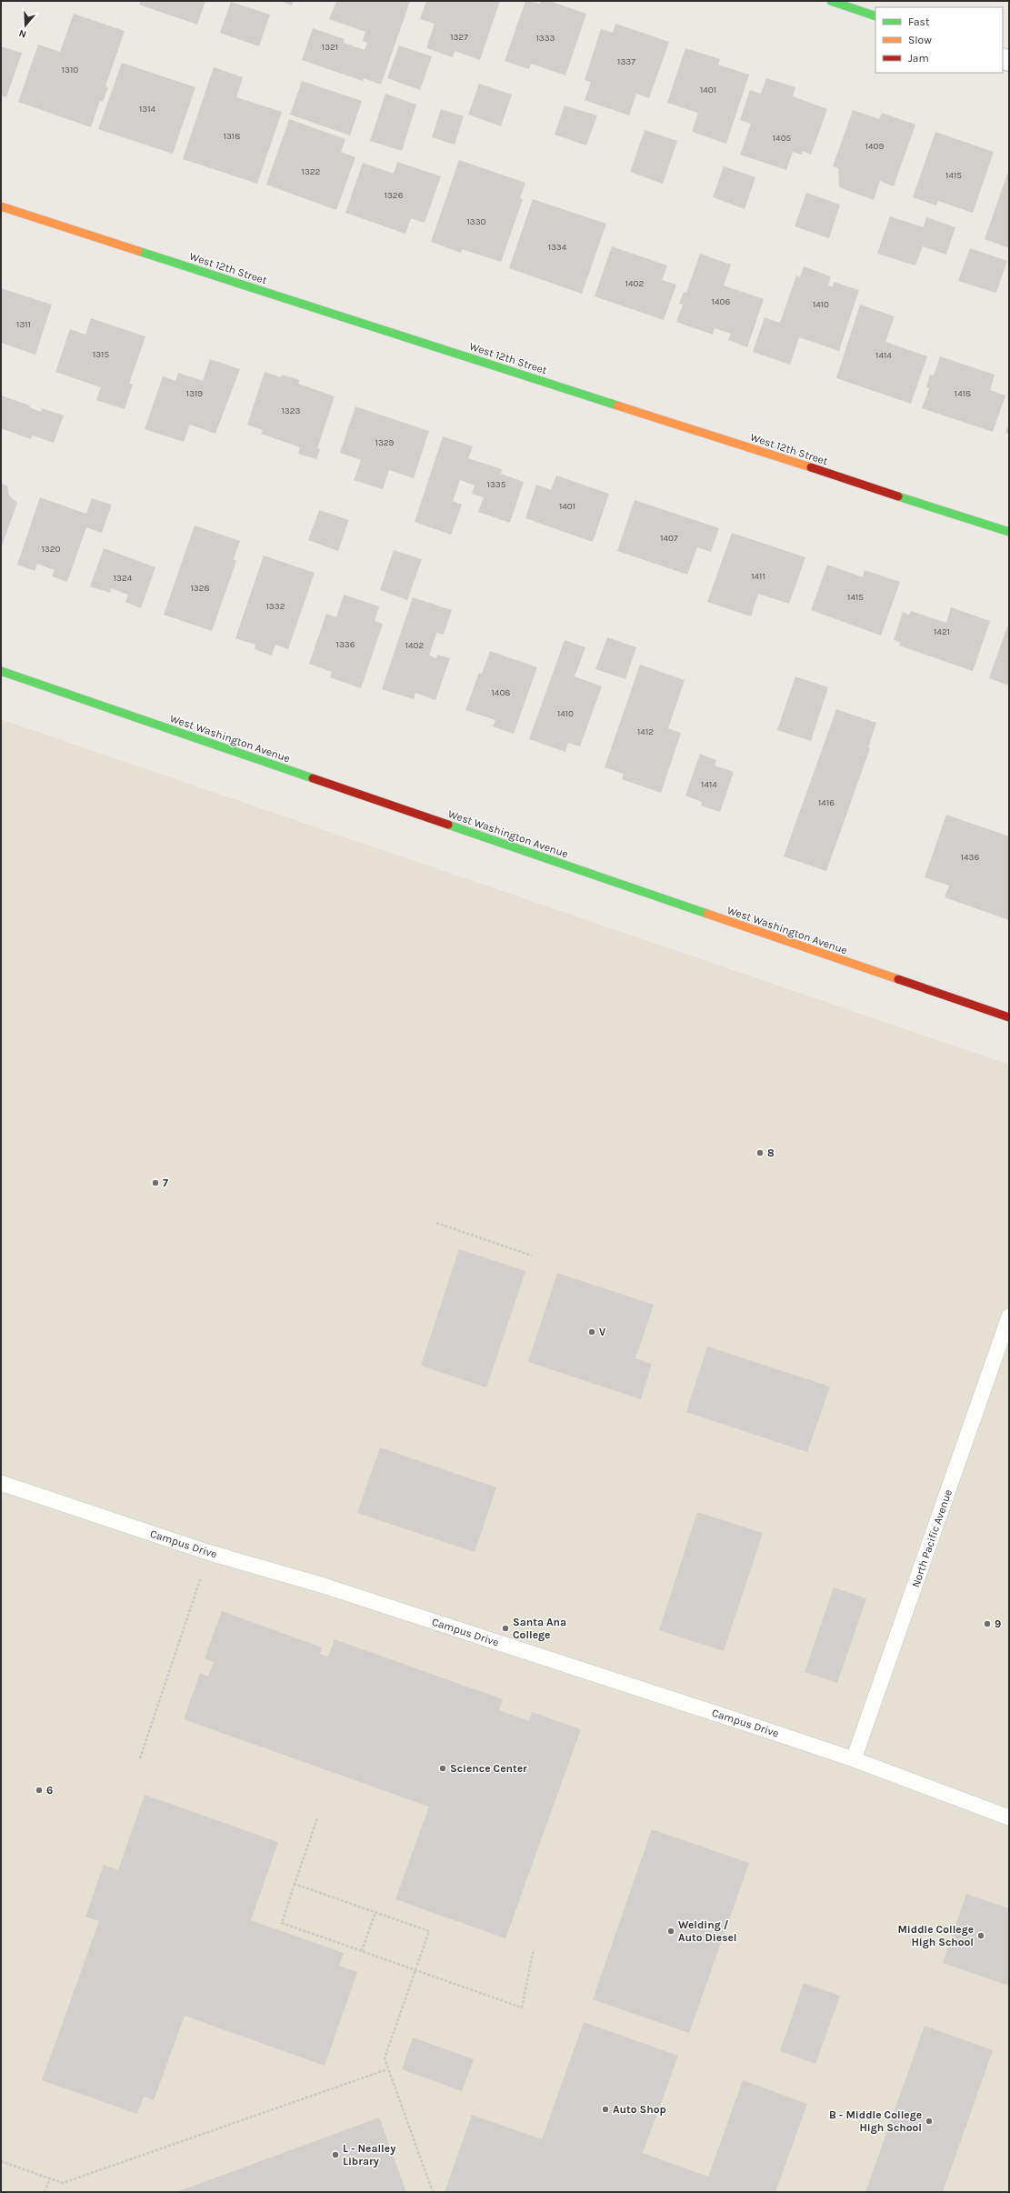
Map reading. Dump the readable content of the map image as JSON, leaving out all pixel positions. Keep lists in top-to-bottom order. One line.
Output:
{"streets":{"street":["West 12th Street","West Washington Avenue"],"lane":["North Pacific Avenue","Campus Drive"]},"crossings":[["North Pacific Avenue","Campus Drive"]],"places":["8","7","V","9","Santa Ana College","Science Center","6","Welding / Auto Diesel","Middle College High School","Auto Shop","B - Middle College High School","L - Nealley Library"],"house_numbers":["1327","1333","1321","1337","1310","1401","1314","1318","1405","1409","1322","1415","1326","1330","1334","1402","1406","1410","1311","1315","1414","1319","1418","1323","1329","1335","1401","1407","1320","1411","1324","1328","1415","1332","1421","1336","1402","1408","1410","1412","1414","1416","1436"],"legend":["Fast","Slow","Jam"],"north":"bottom"}
